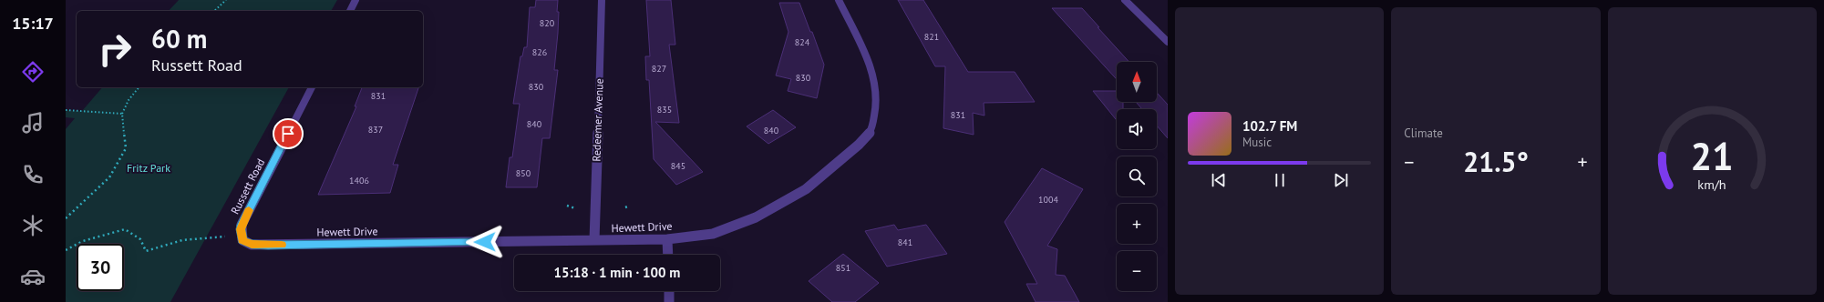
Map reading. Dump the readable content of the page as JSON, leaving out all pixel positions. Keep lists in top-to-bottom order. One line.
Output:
{"streets":{"street":["Redeemer Avenue","Russett Road","Hewett Drive"]},"crossings":[["Redeemer Avenue","Hewett Drive"],["Russett Road","Hewett Drive"]],"parks":["Fritz Park"],"house_numbers":["820","821","824","826","827","830","830","831","835","831","840","837","840","845","850","1406","1004","841","851"],"north":"top","page":{"tabs":"15:17","tile":"Climate","turn":["60 m","Russett Road"],"map_buttons":["+","−"],"song":["102.7 FM","Music"],"heat":["−","21.5°","+"],"limit":"30","trip":"15:18 · 1 min · 100 m","gauge":["21","km/h"]}}
